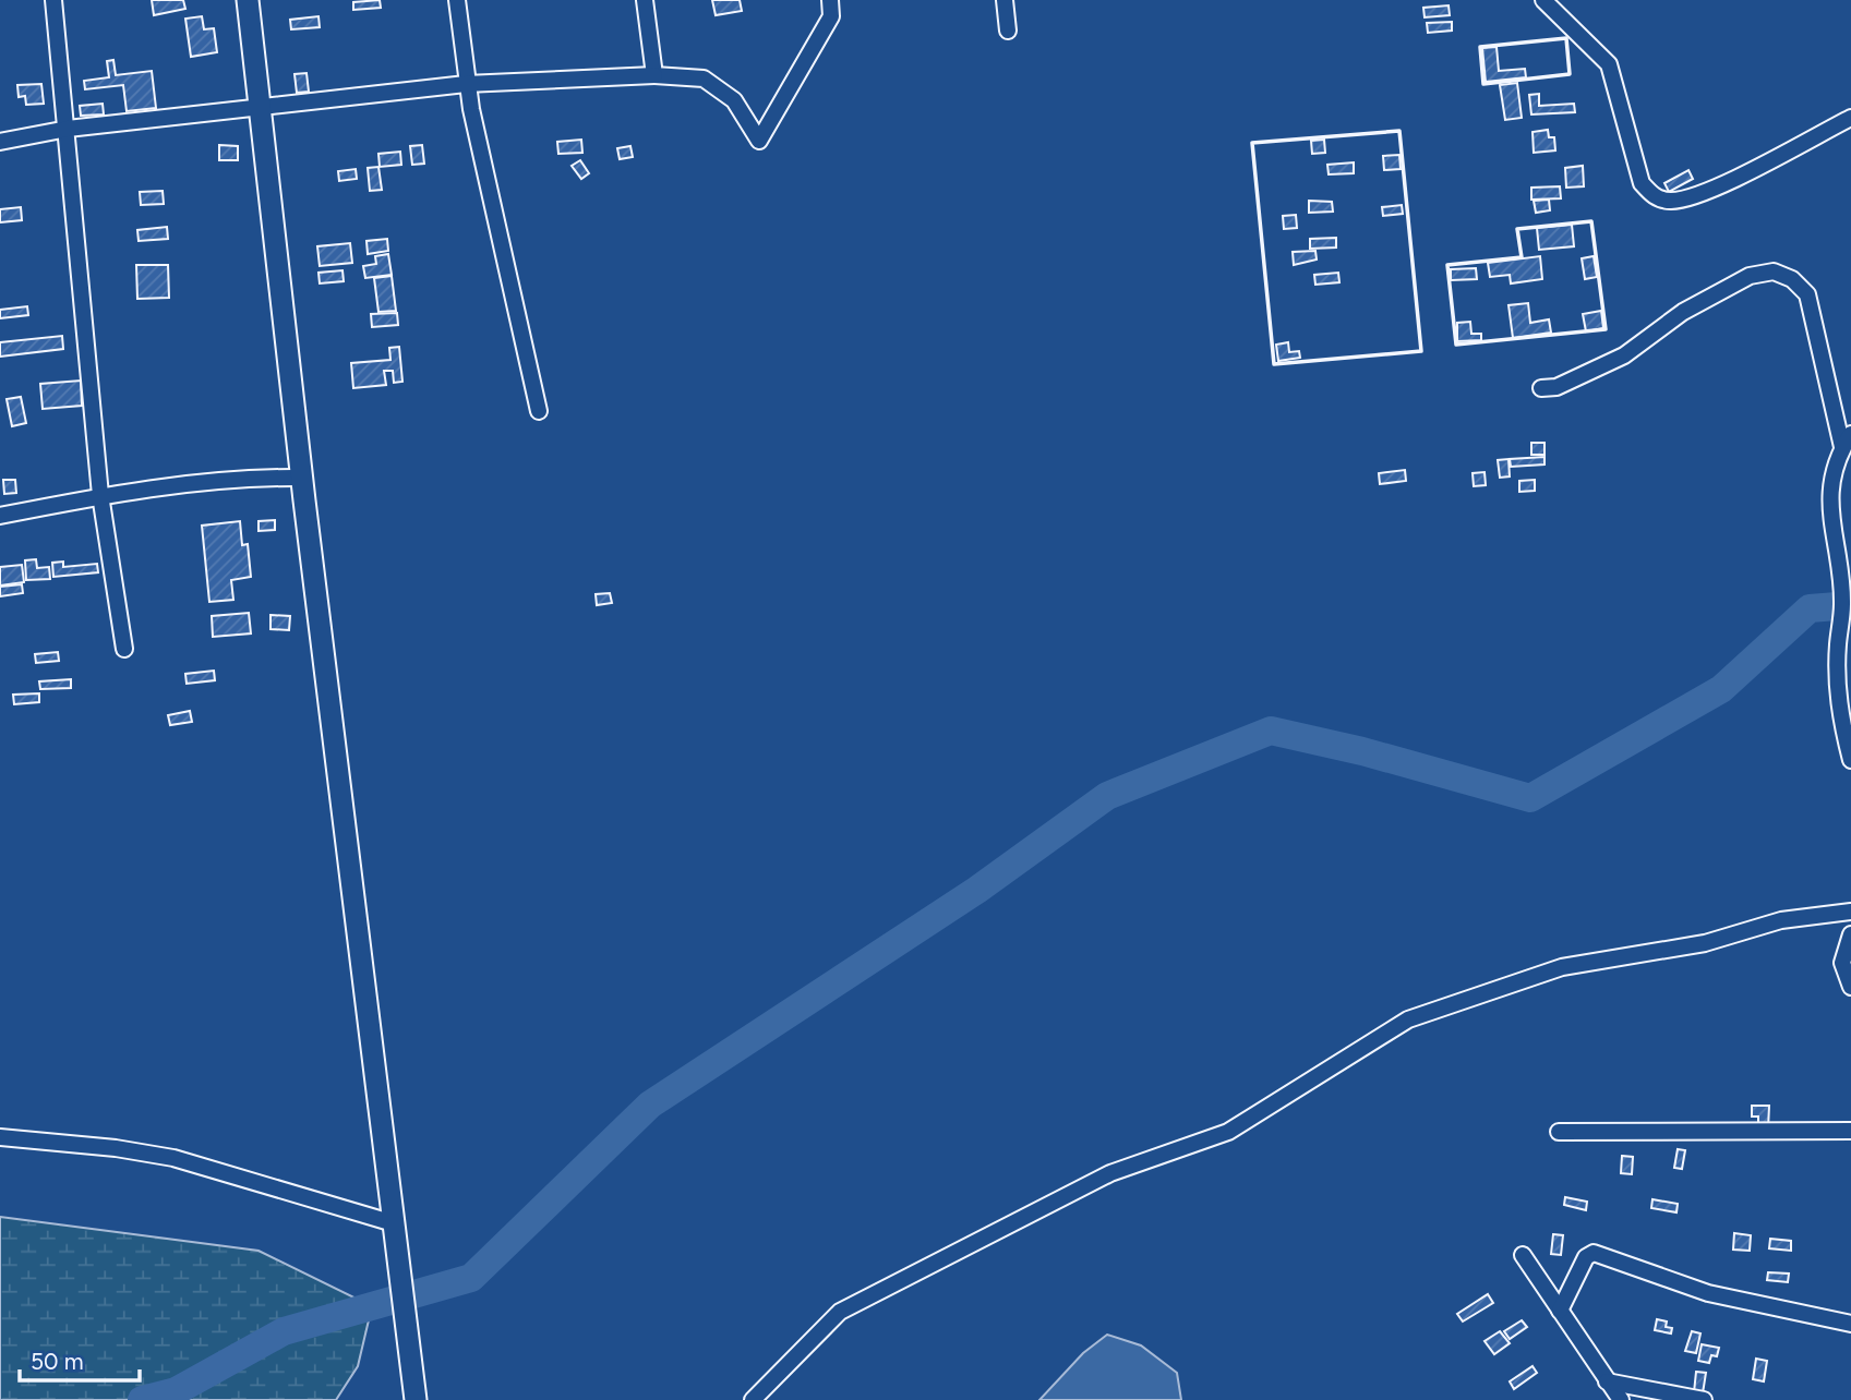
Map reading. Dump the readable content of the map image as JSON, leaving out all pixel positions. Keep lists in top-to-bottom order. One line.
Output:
{"scale_bar":"50 m"}
